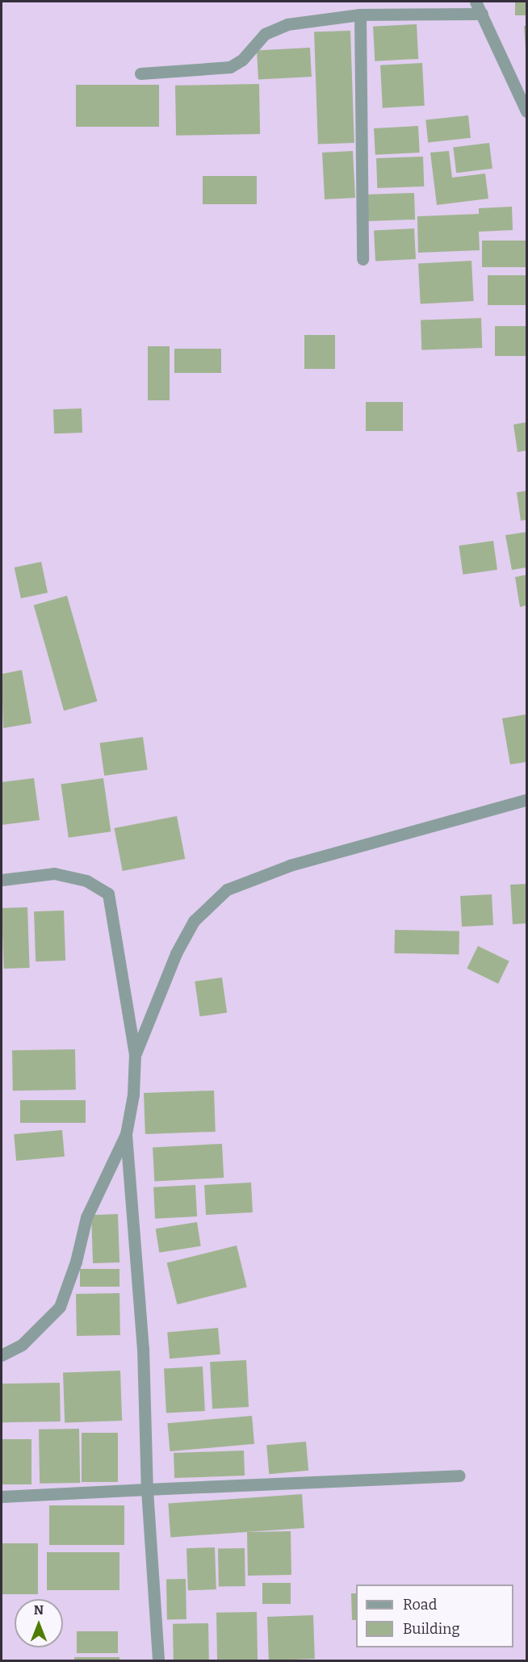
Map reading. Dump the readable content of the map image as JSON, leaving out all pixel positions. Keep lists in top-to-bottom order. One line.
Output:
{"legend":["Road","Building"],"north":"top"}
